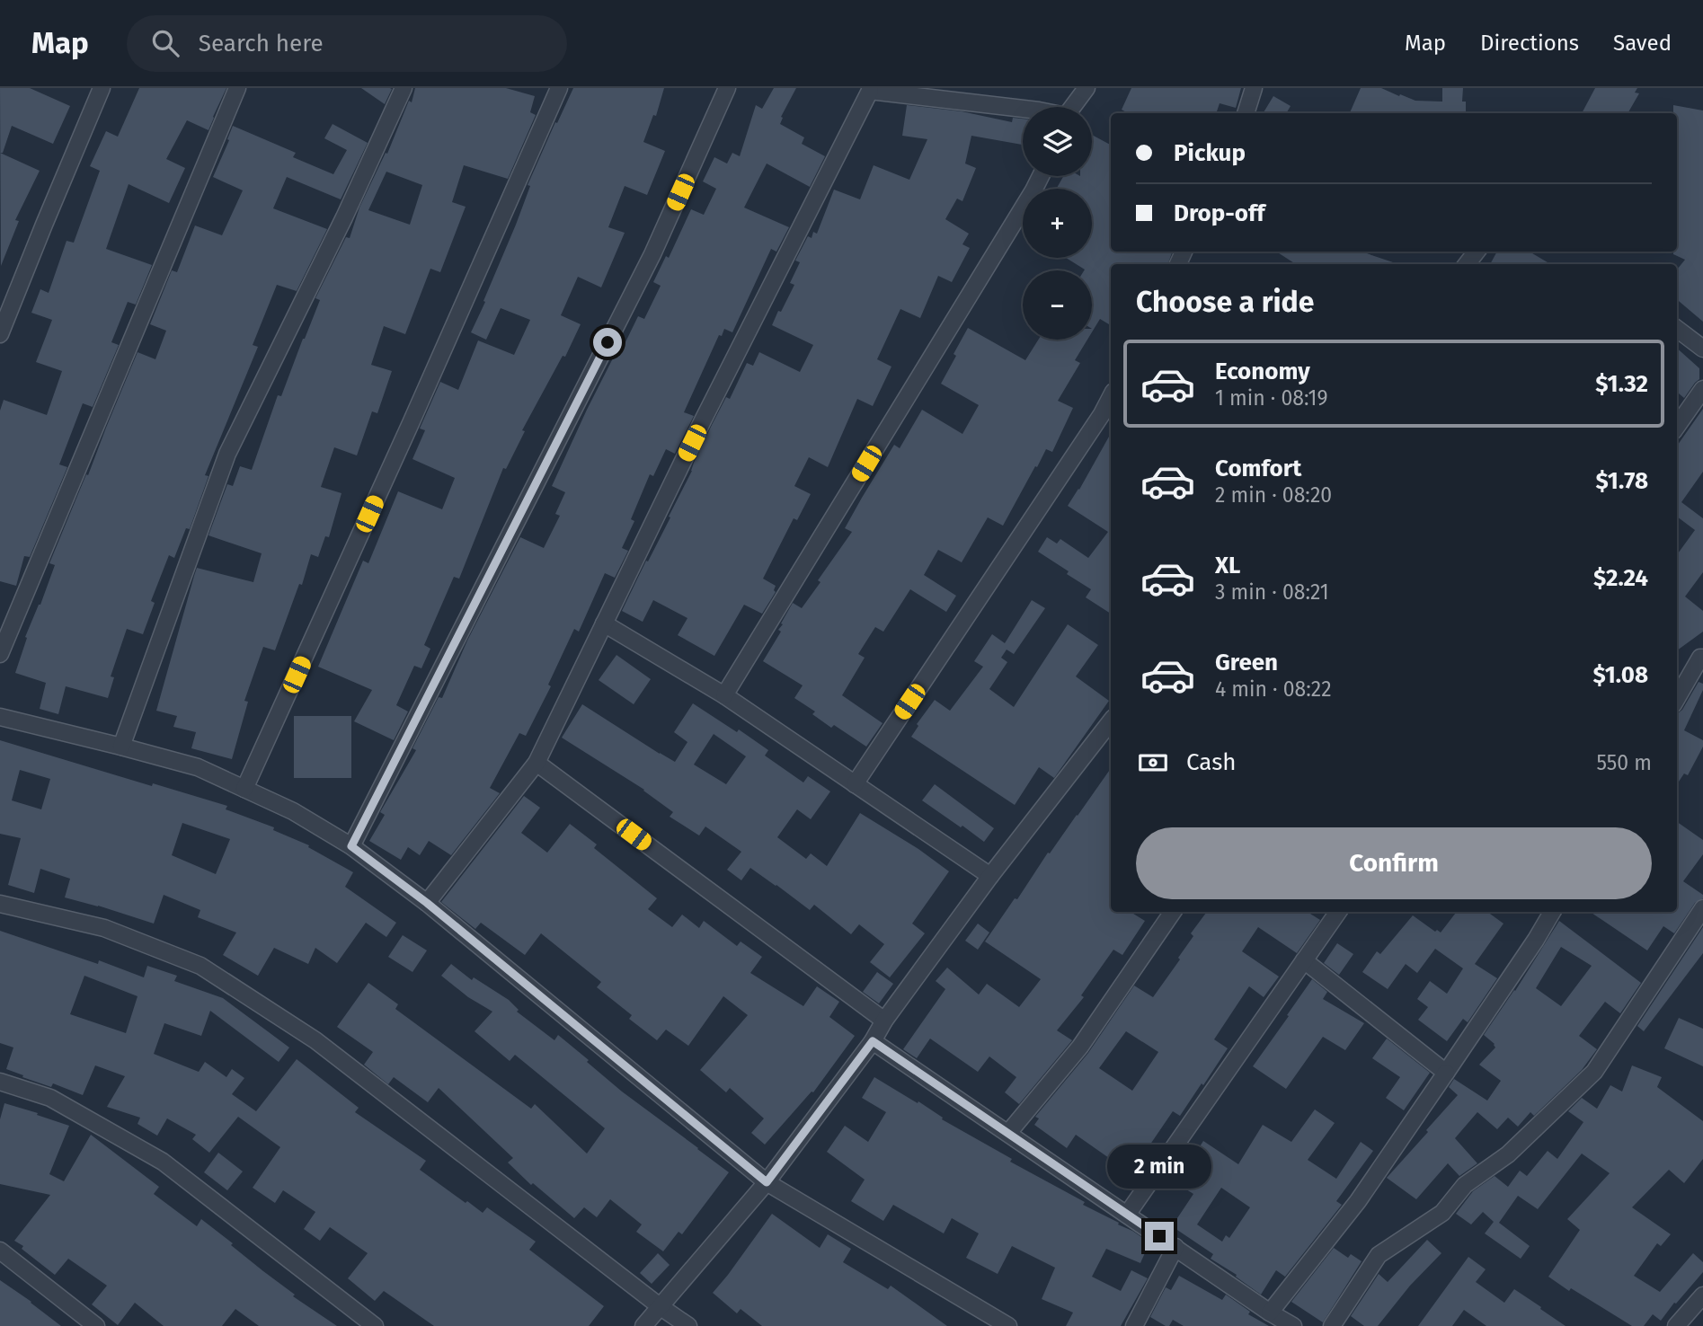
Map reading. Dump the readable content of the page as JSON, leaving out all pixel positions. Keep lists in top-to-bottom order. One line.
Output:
{"page":{"header":"Map","search":"Search here","nav":["Map","Directions","Saved"],"map_buttons":["+","−"],"banner":["Pickup","Drop-off"],"heading":"Choose a ride","list":[{"name":"Economy","note":"1 min · 08:19","value":"$1.32"},{"name":"Comfort","note":"2 min · 08:20","value":"$1.78"},{"name":"XL","note":"3 min · 08:21","value":"$2.24"},{"name":"Green","note":"4 min · 08:22","value":"$1.08"}],"pay":["Cash","550 m"],"buttons":"Confirm","bubble":"2 min"}}
